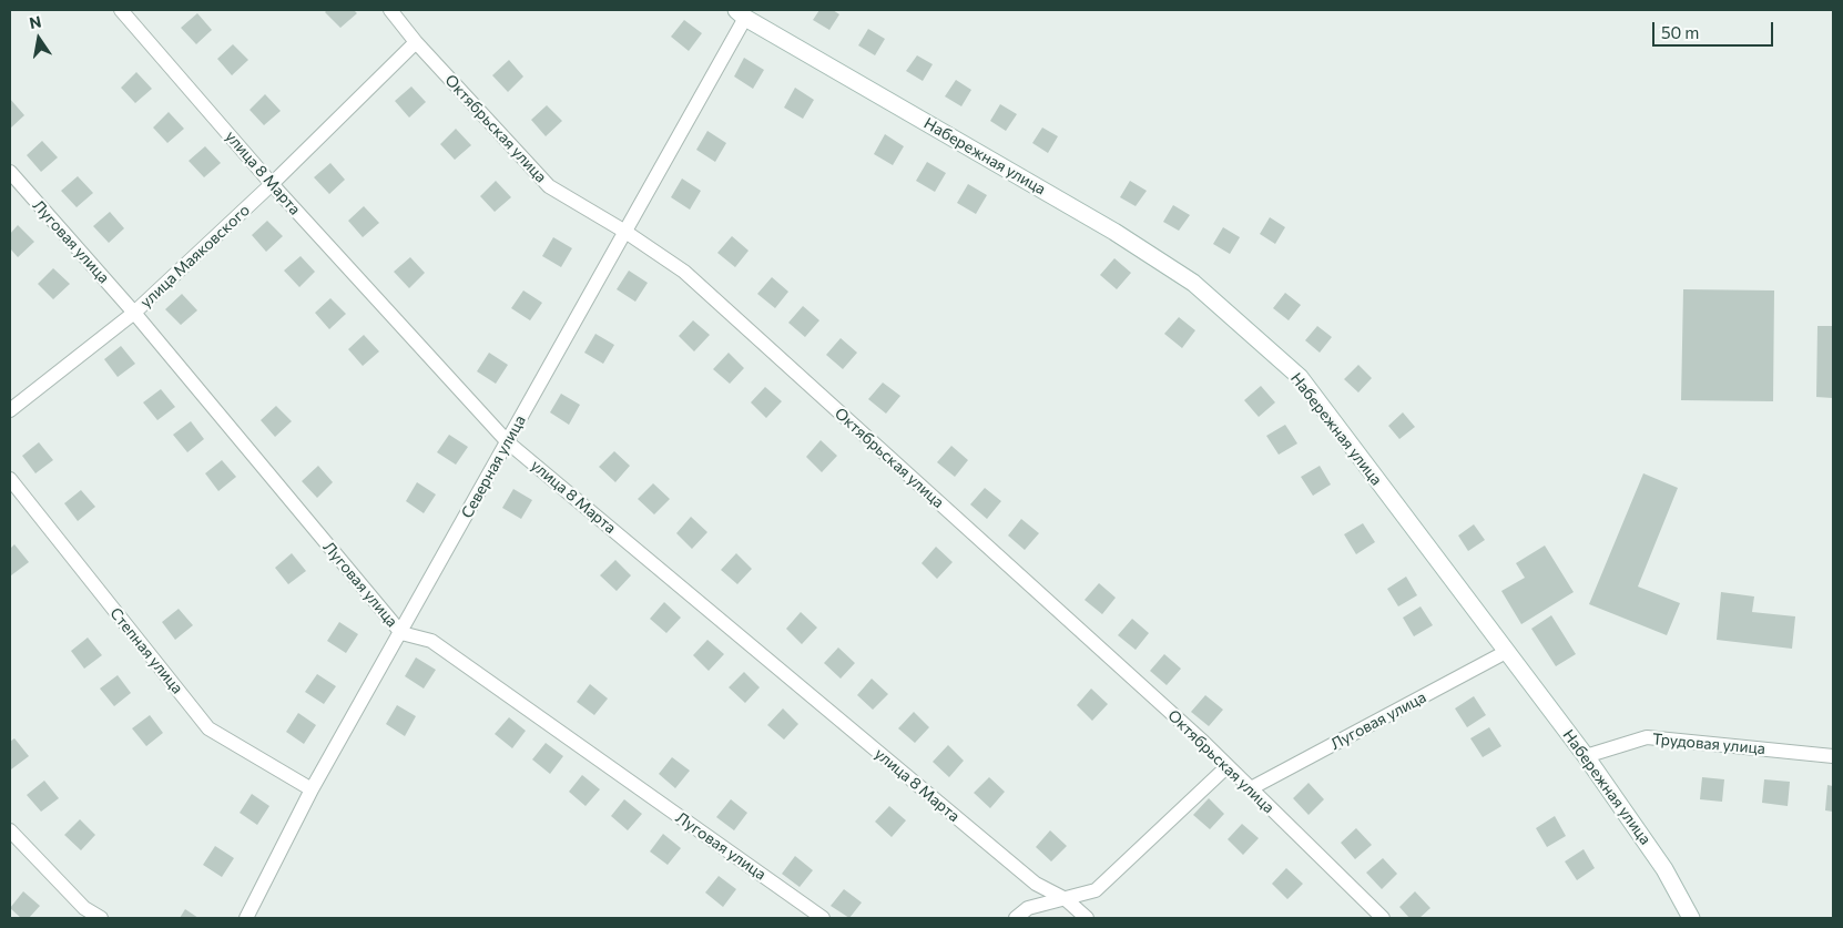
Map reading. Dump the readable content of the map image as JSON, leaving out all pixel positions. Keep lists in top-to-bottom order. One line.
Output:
{"streets":{"street":["Октябрьская улица","Набережная улица","улица 8 Марта","Луговая улица","улица Маяковского","Северная улица","Степная улица","Трудовая улица"]},"crossings":[["Октябрьская улица","Луговая улица"],["Октябрьская улица","улица Маяковского"],["Октябрьская улица","Северная улица"],["Набережная улица","Луговая улица"],["Набережная улица","Северная улица"],["Набережная улица","Трудовая улица"],["улица 8 Марта","улица Маяковского"],["улица 8 Марта","Северная улица"],["Луговая улица","улица Маяковского"],["Луговая улица","Северная улица"],["Северная улица","Степная улица"]],"scale_bar":"50 m","north":"top"}
